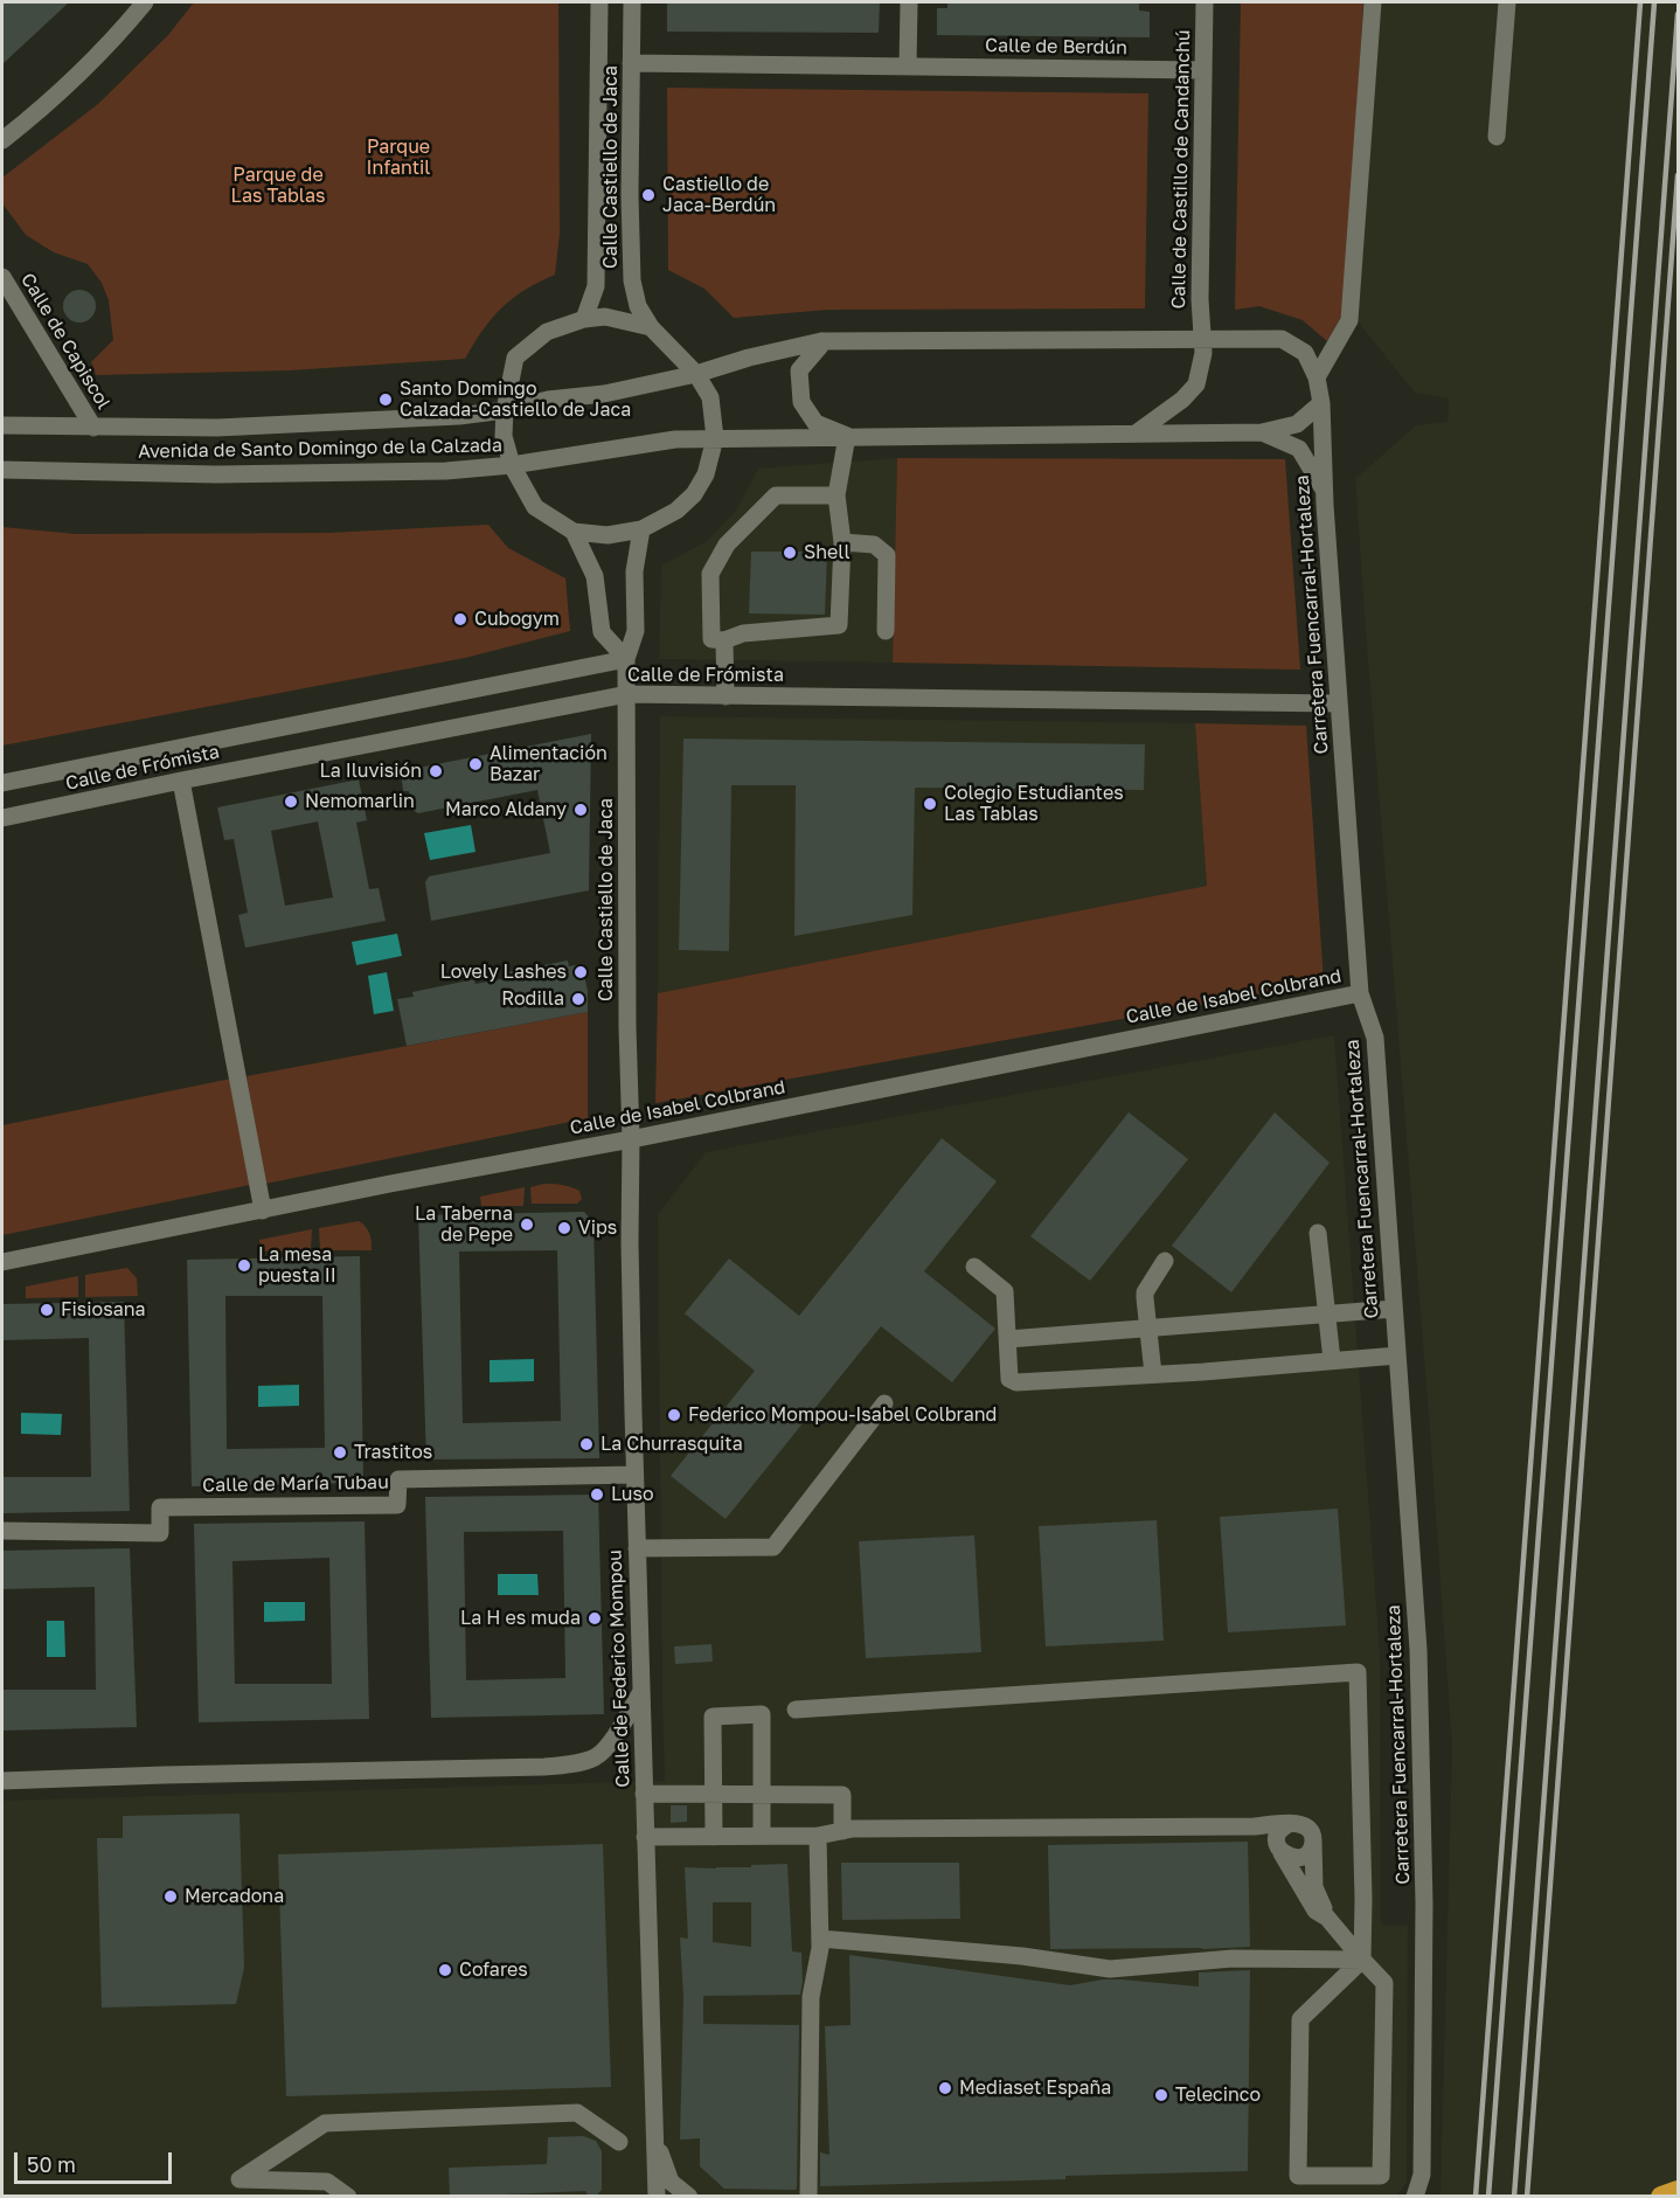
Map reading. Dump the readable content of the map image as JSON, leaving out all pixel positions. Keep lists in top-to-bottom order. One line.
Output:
{"streets":{"street":["Calle de Berdún","Calle Castiello de Jaca","Calle de Castillo de Candanchú","Calle de Capiscol","Avenida de Santo Domingo de la Calzada","Carretera Fuencarral-Hortaleza","Calle de Frómista","Calle de Isabel Colbrand","Calle de María Tubau","Calle de Federico Mompou"]},"crossings":[["Calle de Berdún","Calle Castiello de Jaca"],["Calle de Berdún","Calle de Castillo de Candanchú"],["Calle Castiello de Jaca","Avenida de Santo Domingo de la Calzada"],["Calle Castiello de Jaca","Calle de Frómista"],["Calle Castiello de Jaca","Calle de Isabel Colbrand"],["Calle Castiello de Jaca","Calle de Federico Mompou"],["Calle de Castillo de Candanchú","Avenida de Santo Domingo de la Calzada"],["Calle de Castillo de Candanchú","Carretera Fuencarral-Hortaleza"],["Calle de Capiscol","Avenida de Santo Domingo de la Calzada"],["Avenida de Santo Domingo de la Calzada","Carretera Fuencarral-Hortaleza"],["Carretera Fuencarral-Hortaleza","Calle de Frómista"],["Carretera Fuencarral-Hortaleza","Calle de Isabel Colbrand"],["Calle de Isabel Colbrand","Calle de Federico Mompou"],["Calle de María Tubau","Calle de Federico Mompou"]],"parks":["Parque Infantil","Parque de Las Tablas"],"places":["Castiello de Jaca-Berdún","Santo Domingo Calzada-Castiello de Jaca","Shell","Cubogym","Alimentación Bazar","La Iluvisión","Nemomarlin","Colegio Estudiantes Las Tablas","Marco Aldany","Lovely Lashes","Rodilla","La Taberna de Pepe","Vips","La mesa puesta II","Fisiosana","Federico Mompou-Isabel Colbrand","La Churrasquita","Trastitos","Luso","La H es muda","Mercadona","Cofares","Mediaset España","Telecinco"],"scale_bar":"50 m"}
